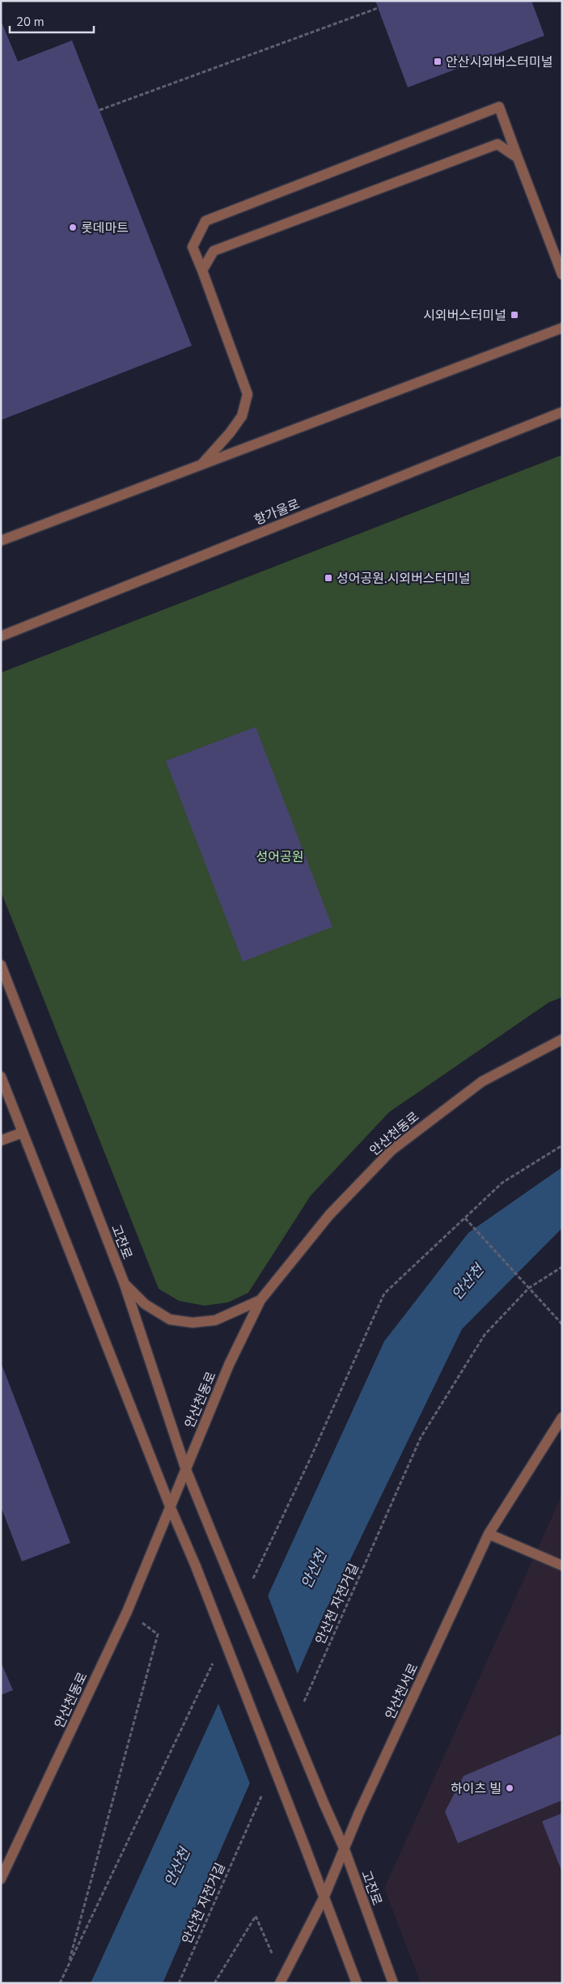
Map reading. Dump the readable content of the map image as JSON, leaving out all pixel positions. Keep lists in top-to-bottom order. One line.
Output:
{"streets":{"street":["항가울로","안산천동로","고잔로","안산천서로"],"path":["안산천 자전거길"]},"crossings":[["안산천동로","고잔로"],["고잔로","안산천서로"]],"water":["안산천"],"parks":["성어공원"],"places":{"transit":["안산시외버스터미널","시외버스터미널","성어공원.시외버스터미널"],"other":["롯데마트","하이츠 빌"]},"scale_bar":"20 m"}
